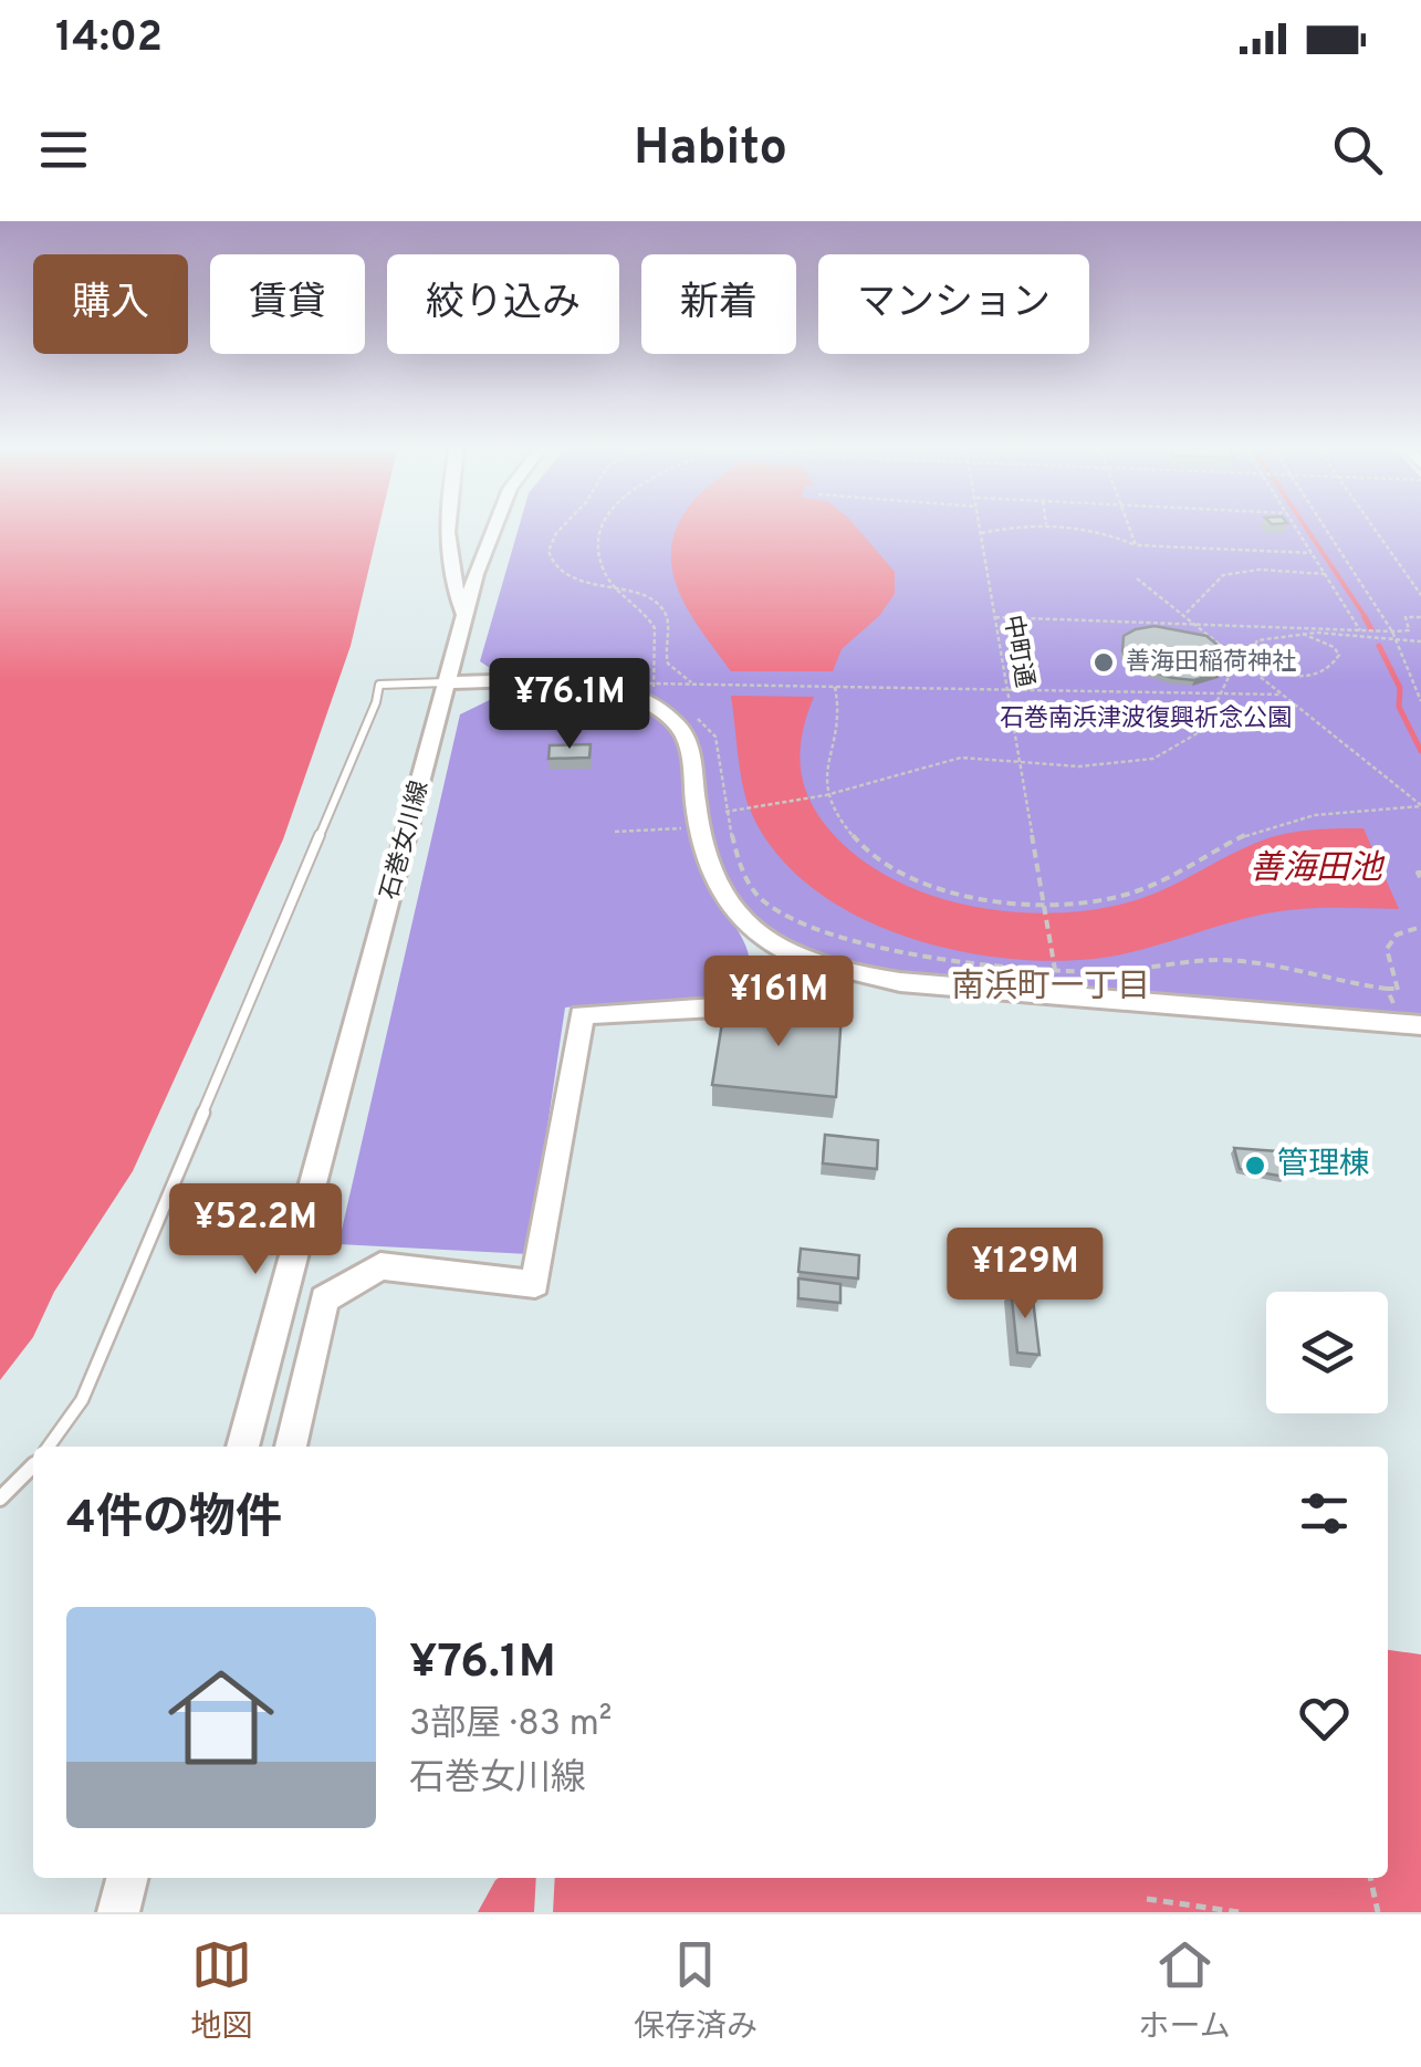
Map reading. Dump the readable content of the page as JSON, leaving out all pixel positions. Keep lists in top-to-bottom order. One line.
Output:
{"streets":{"street":["石巻女川線"],"path":["中町通"]},"districts":["南浜町一丁目"],"water":["善海田池"],"parks":["石巻南浜津波復興祈念公園"],"places":["善海田稲荷神社","管理棟"],"page":{"status":"14:02","header":"Habito","chip":["購入","賃貸","絞り込み","新着","マンション"],"price":["¥76.1M","¥161M","¥52.2M","¥129M"],"heading":"4件の物件","list":[{"name":"¥76.1M","note":"3部屋 · 83 m² · 石巻女川線"}],"tabs":["地図","保存済み","ホーム"]}}
